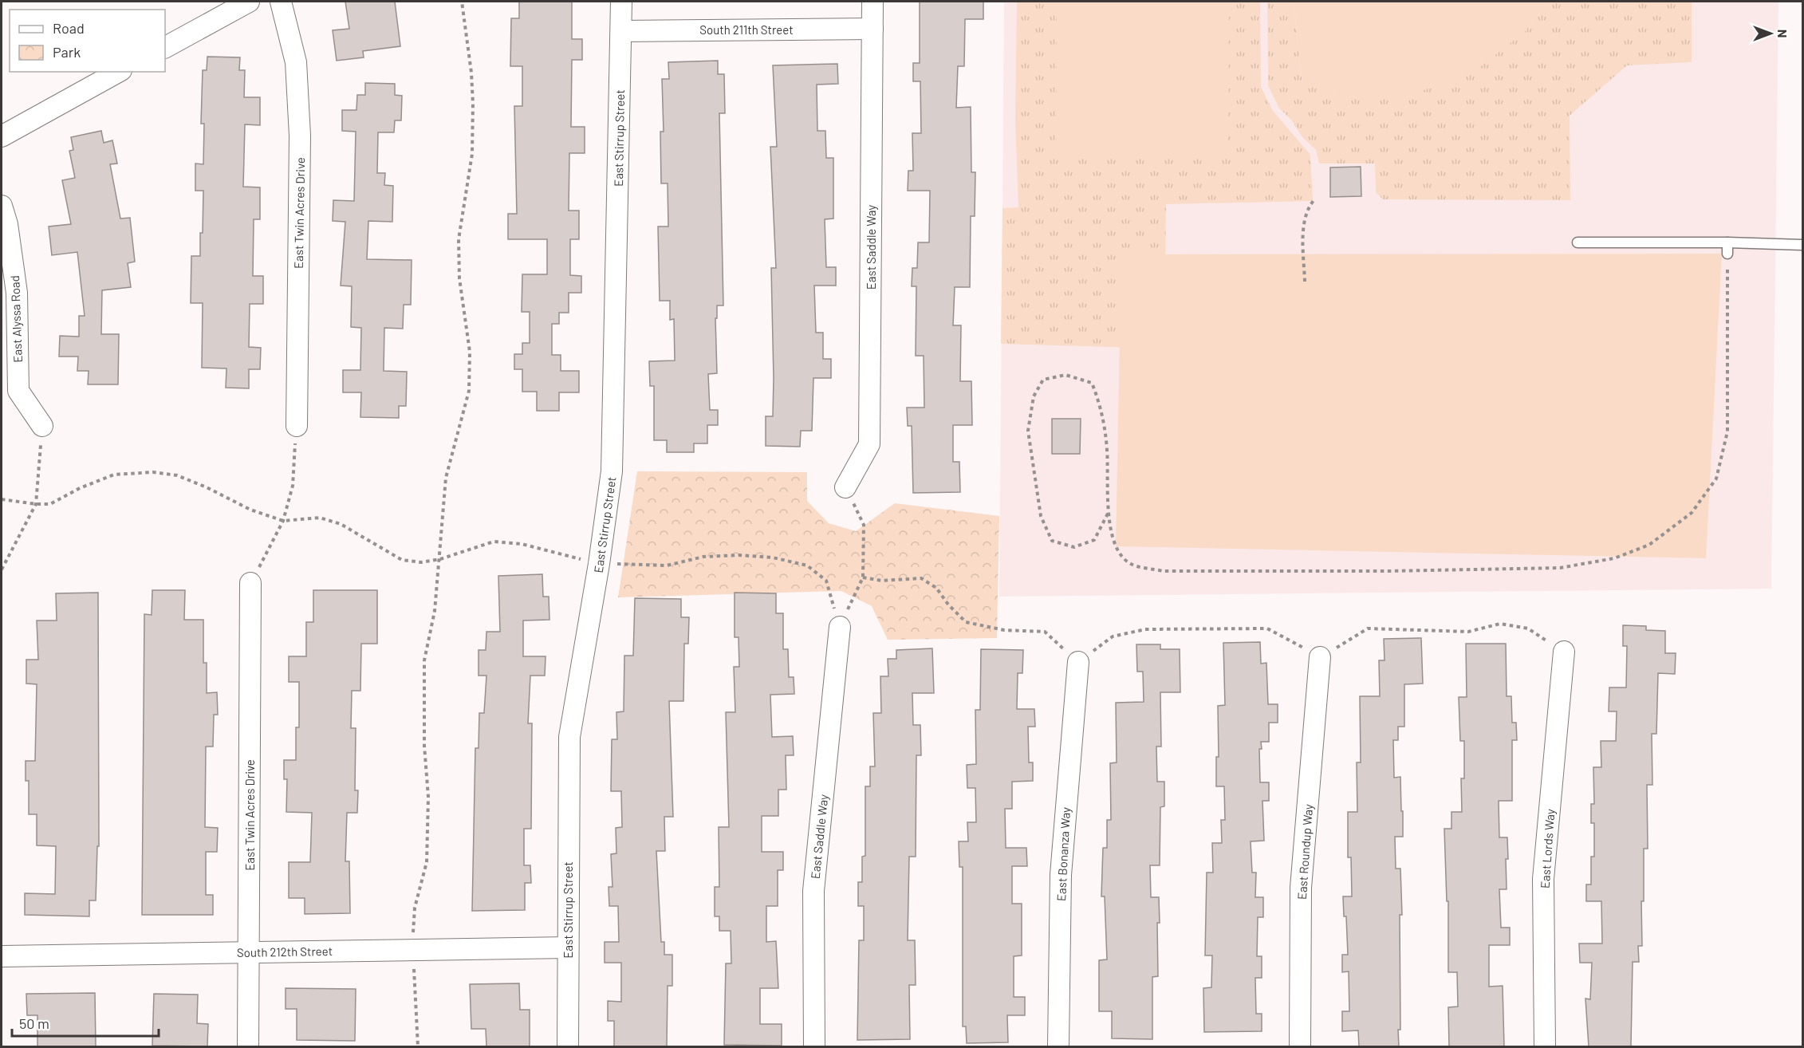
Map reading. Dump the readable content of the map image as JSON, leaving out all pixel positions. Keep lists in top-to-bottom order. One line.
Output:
{"streets":{"street":["South 211th Street","East Stirrup Street","East Twin Acres Drive","East Saddle Way","East Alyssa Road","East Lords Way","East Roundup Way","East Bonanza Way","South 212th Street"]},"crossings":[["South 211th Street","East Stirrup Street"],["South 211th Street","East Saddle Way"],["East Stirrup Street","South 212th Street"],["East Twin Acres Drive","South 212th Street"]],"legend":["Road","Park"],"scale_bar":"50 m","north":"right"}
